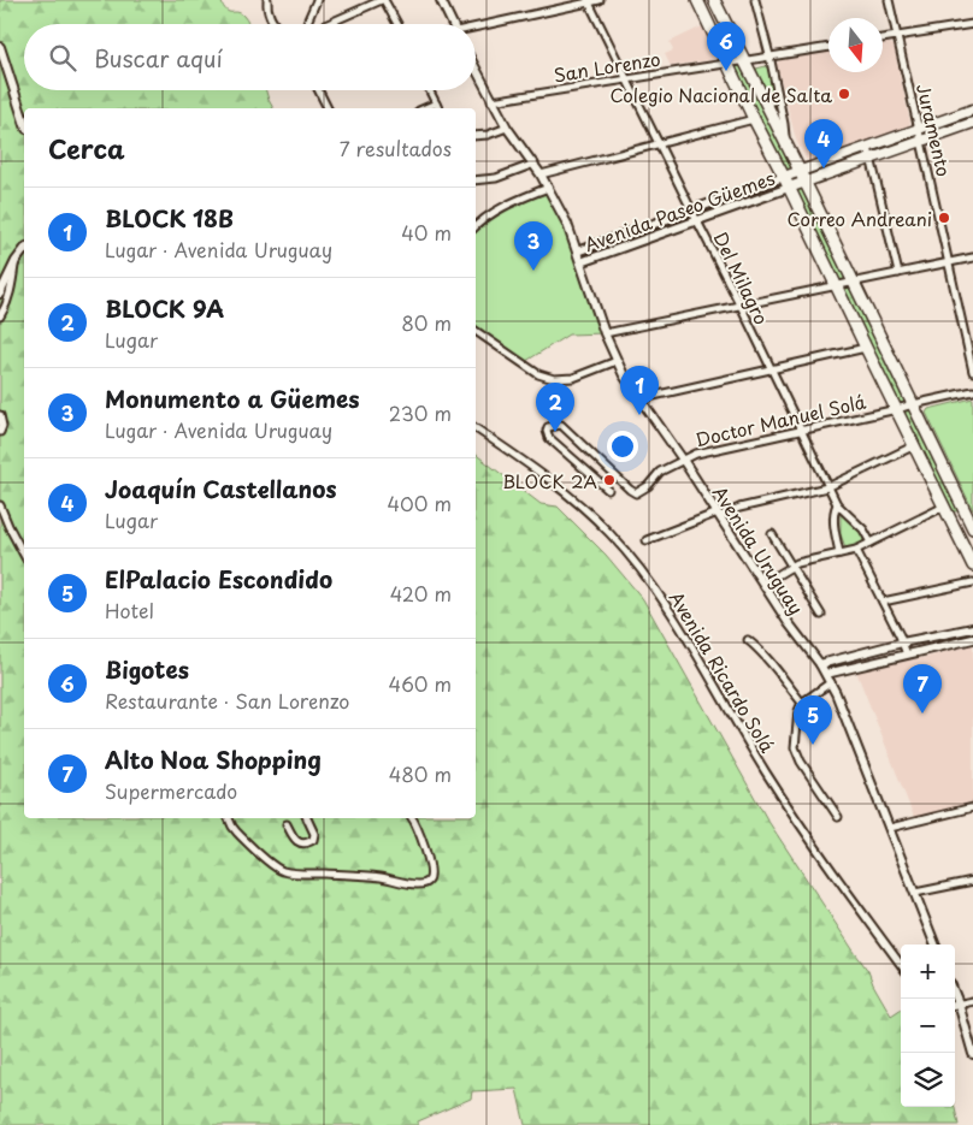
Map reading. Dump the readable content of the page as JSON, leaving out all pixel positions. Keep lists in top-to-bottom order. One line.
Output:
{"streets":{"street":["San Lorenzo","Juramento","Avenida Paseo Güemes","Del Milagro","Doctor Manuel Solá","Avenida Uruguay","Avenida Ricardo Solá"]},"crossings":[["San Lorenzo","Del Milagro"],["San Lorenzo","Avenida Uruguay"],["Avenida Paseo Güemes","Del Milagro"],["Avenida Paseo Güemes","Avenida Uruguay"],["Del Milagro","Doctor Manuel Solá"],["Doctor Manuel Solá","Avenida Uruguay"]],"places":["Colegio Nacional de Salta","Correo Andreani","BLOCK 2A"],"north":"bottom","page":{"pins":["6","4","3","1","2","7","5"],"search":"Buscar aquí","heading":["Cerca","7 resultados"],"list":[{"mark":"1","name":"BLOCK 18B","note":"Lugar · Avenida Uruguay","value":"40 m"},{"mark":"2","name":"BLOCK 9A","note":"Lugar","value":"80 m"},{"mark":"3","name":"Monumento a Güemes","note":"Lugar · Avenida Uruguay","value":"230 m"},{"mark":"4","name":"Joaquín Castellanos","note":"Lugar","value":"400 m"},{"mark":"5","name":"ElPalacio Escondido","note":"Hotel","value":"420 m"},{"mark":"6","name":"Bigotes","note":"Restaurante · San Lorenzo","value":"460 m"},{"mark":"7","name":"Alto Noa Shopping","note":"Supermercado","value":"480 m"}],"map_buttons":["+","−"]}}
